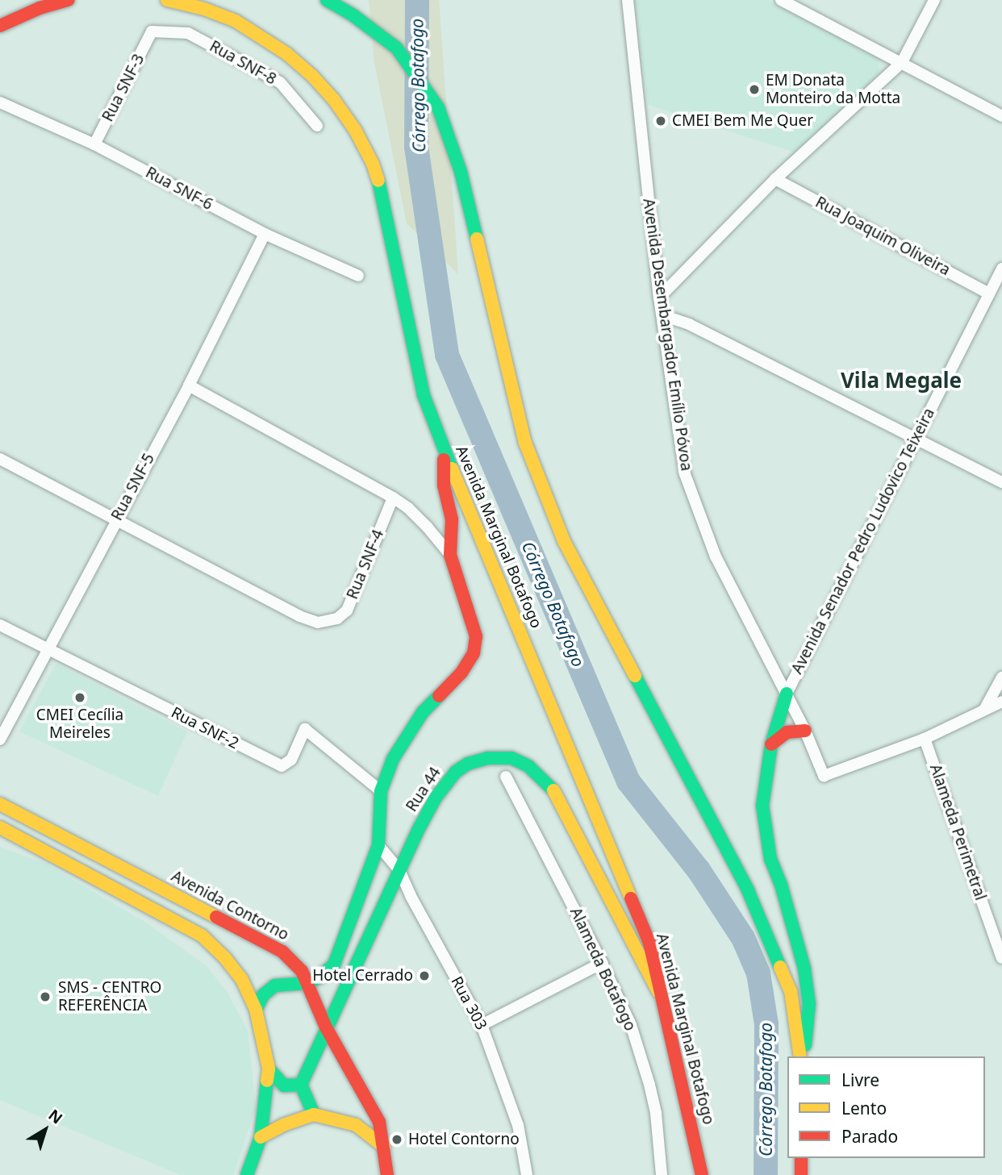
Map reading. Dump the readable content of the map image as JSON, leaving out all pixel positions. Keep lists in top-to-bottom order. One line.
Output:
{"streets":{"main road":["Avenida Marginal Botafogo","Rua 44","Avenida Contorno"],"street":["Rua SNF-8","Rua SNF-3","Rua SNF-6","Rua Joaquim Oliveira","Avenida Desembargador Emílio Póvoa","Rua SNF-5","Avenida Senador Pedro Ludovico Teixeira","Rua SNF-4","Rua SNF-2","Alameda Perimetral","Alameda Botafogo","Rua 303"]},"crossings":[["Rua SNF-8","Rua SNF-3"],["Rua SNF-3","Rua SNF-6"],["Rua SNF-6","Rua SNF-5"],["Rua Joaquim Oliveira","Avenida Senador Pedro Ludovico Teixeira"],["Avenida Desembargador Emílio Póvoa","Avenida Senador Pedro Ludovico Teixeira"],["Avenida Desembargador Emílio Póvoa","Alameda Perimetral"],["Rua SNF-5","Rua SNF-4"],["Rua SNF-5","Rua SNF-2"],["Avenida Marginal Botafogo","Rua 44"],["Rua SNF-4","Rua 44"],["Rua SNF-2","Rua 44"],["Rua 44","Avenida Contorno"],["Rua 44","Rua 303"]],"districts":["Vila Megale"],"water":["Córrego Botafogo"],"places":["EM Donata Monteiro da Motta","CMEI Bem Me Quer","CMEI Cecília Meireles","Hotel Cerrado","SMS - CENTRO REFERÊNCIA","Hotel Contorno"],"legend":["Livre","Lento","Parado"],"north":"top right"}
